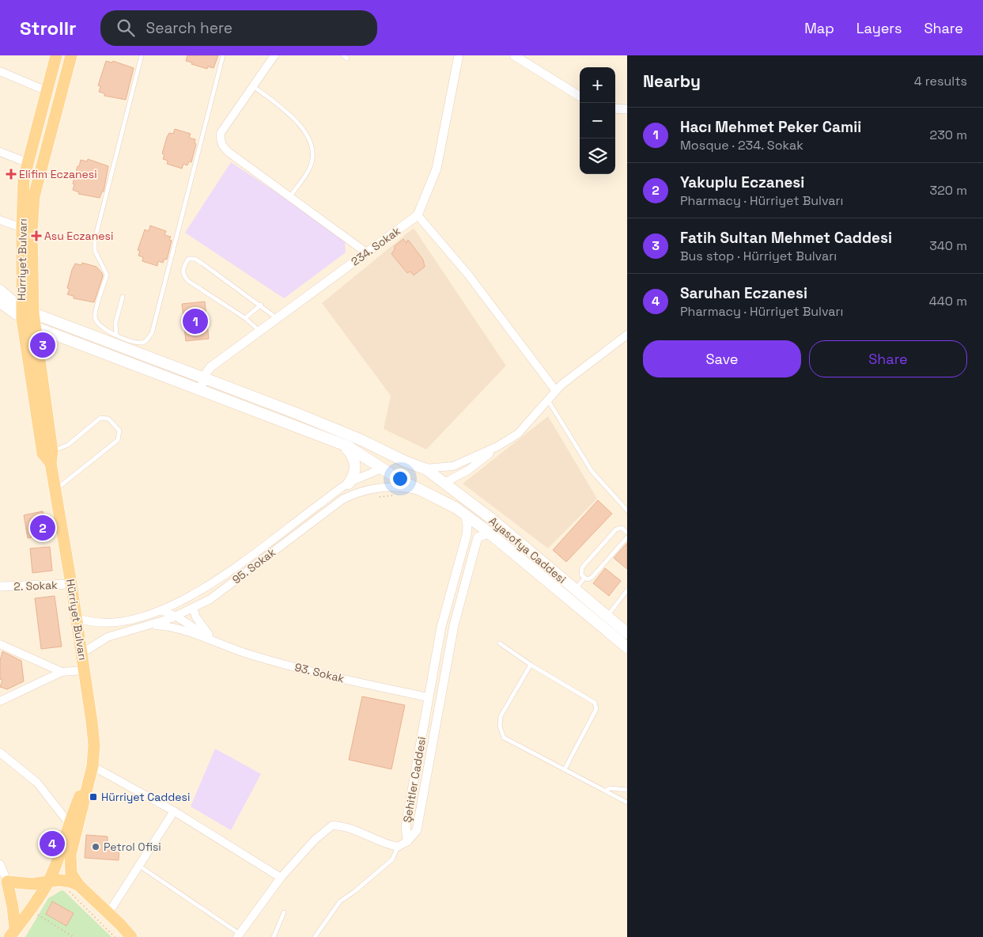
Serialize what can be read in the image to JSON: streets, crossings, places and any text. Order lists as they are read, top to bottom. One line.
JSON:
{"streets":{"main road":["Hürriyet Bulvarı","Ayasofya Caddesi"],"street":["234. Sokak","95. Sokak","2. Sokak","93. Sokak","Şehitler Caddesi"]},"crossings":[["234. Sokak","Ayasofya Caddesi"],["Hürriyet Bulvarı","Ayasofya Caddesi"],["Hürriyet Bulvarı","95. Sokak"],["Hürriyet Bulvarı","2. Sokak"],["93. Sokak","Şehitler Caddesi"]],"places":{"health":["Elifim Eczanesi","Asu Eczanesi"],"transit":["Hürriyet Caddesi"],"other":["Petrol Ofisi"]},"page":{"header":"Strollr","search":"Search here","nav":["Map","Layers","Share"],"heading":["Nearby","4 results"],"map_buttons":["+","−"],"list":[{"mark":"1","name":"Hacı Mehmet Peker Camii","note":"Mosque · 234. Sokak","value":"230 m"},{"mark":"2","name":"Yakuplu Eczanesi","note":"Pharmacy · Hürriyet Bulvarı","value":"320 m"},{"mark":"3","name":"Fatih Sultan Mehmet Caddesi","note":"Bus stop · Hürriyet Bulvarı","value":"340 m"},{"mark":"4","name":"Saruhan Eczanesi","note":"Pharmacy · Hürriyet Bulvarı","value":"440 m"}],"pins":["1","3","2","4"],"buttons":["Save","Share"]}}
